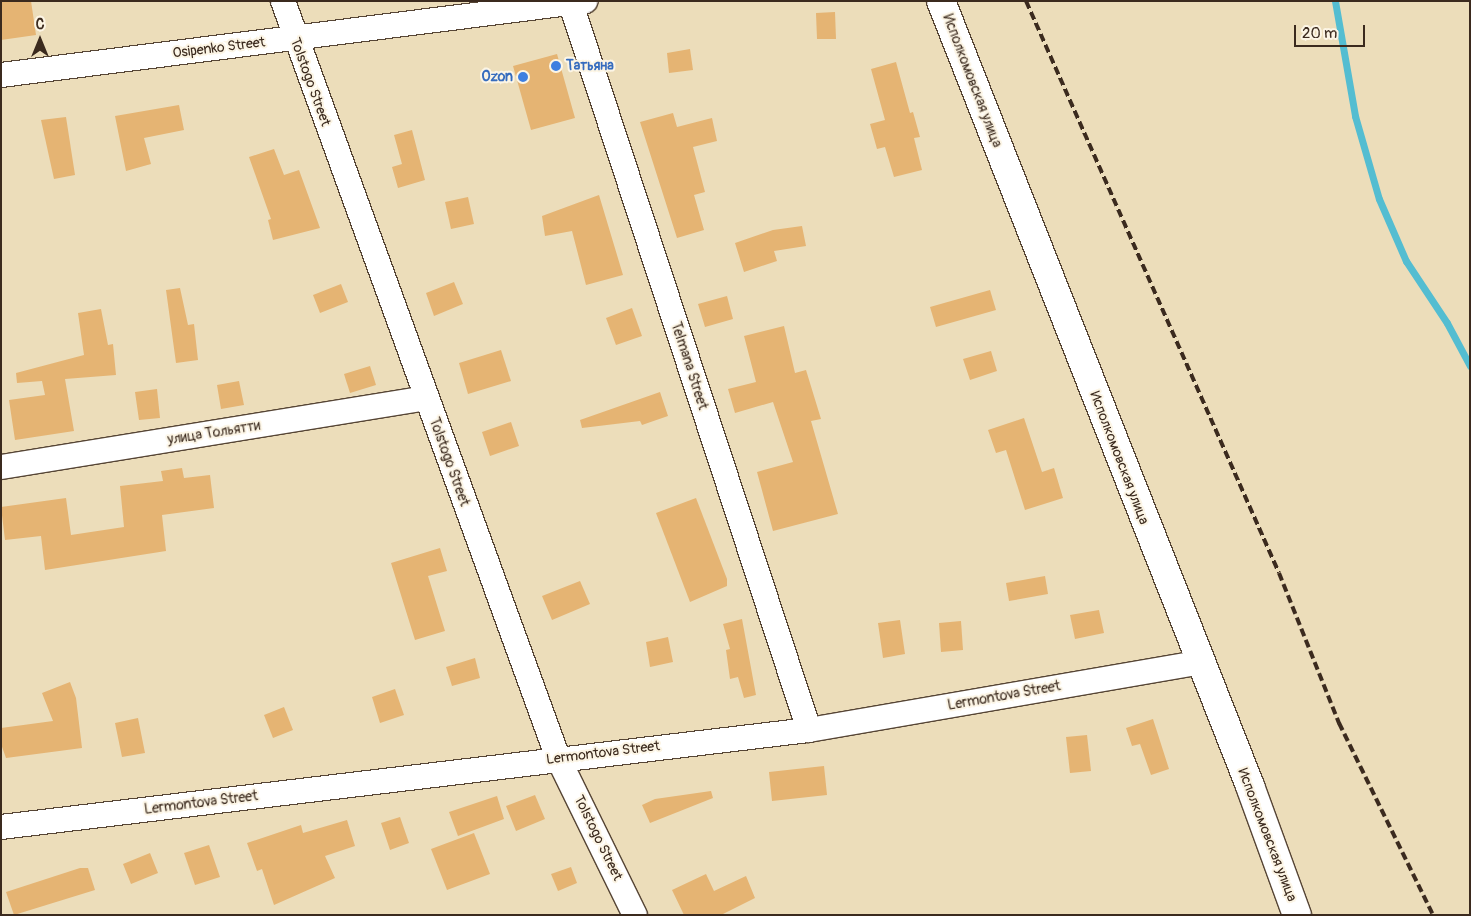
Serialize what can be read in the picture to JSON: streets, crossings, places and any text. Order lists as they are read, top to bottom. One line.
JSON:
{"streets":{"main road":["Исполкомовская улица"],"street":["Osipenko Street","Tolstogo Street","Telmana Street","улица Тольятти","Lermontova Street"]},"crossings":[["Osipenko Street","Tolstogo Street"],["Osipenko Street","Telmana Street"],["Исполкомовская улица","Lermontova Street"],["Tolstogo Street","улица Тольятти"],["Tolstogo Street","Lermontova Street"],["Telmana Street","Lermontova Street"]],"places":["Татьяна","Ozon"],"scale_bar":"20 m","north":"top"}
